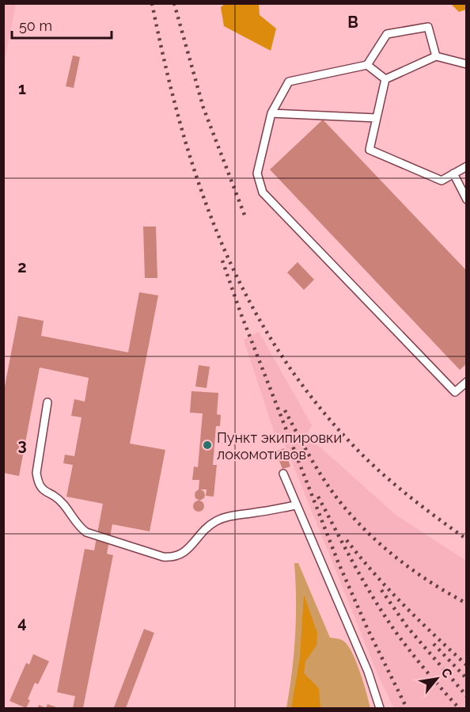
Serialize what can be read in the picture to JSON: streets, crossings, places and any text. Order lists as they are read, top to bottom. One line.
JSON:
{"places":["Пункт экипировки локомотивов"],"scale_bar":"50 m","north":"top right","grid":{"columns":["B"],"rows":["1","2","3","4"]}}
